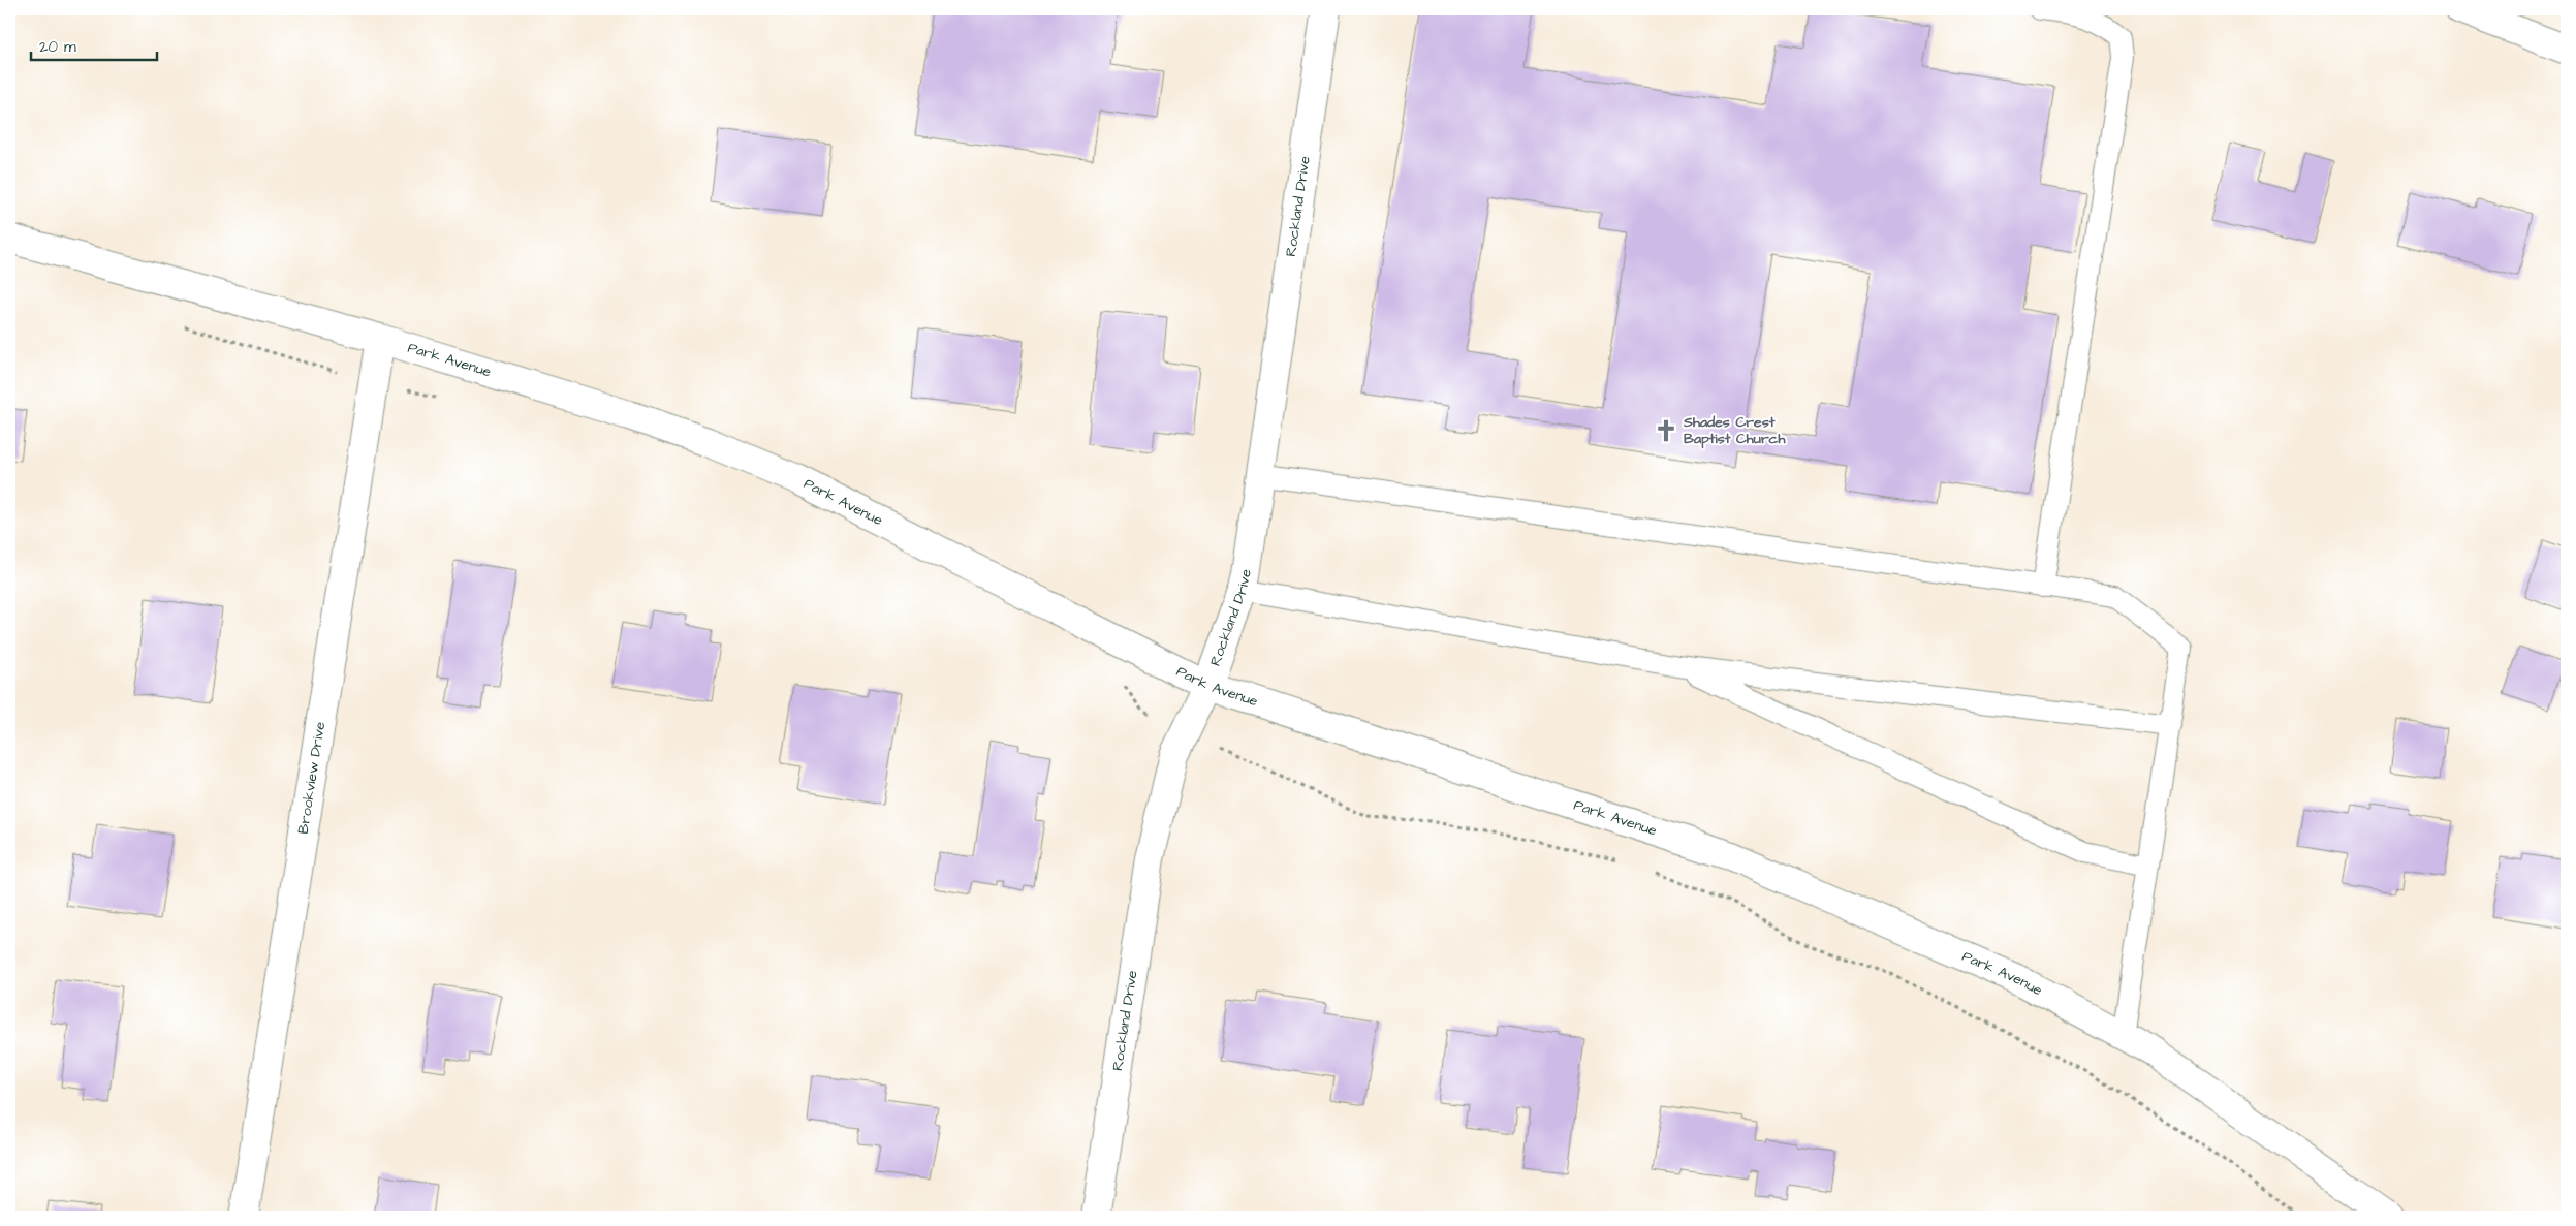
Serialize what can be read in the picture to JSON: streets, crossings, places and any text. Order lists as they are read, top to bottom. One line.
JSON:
{"streets":{"street":["Rockland Drive","Park Avenue","Brookview Drive"]},"crossings":[["Rockland Drive","Park Avenue"],["Park Avenue","Brookview Drive"]],"places":{"church":["Shades Crest Baptist Church"]},"scale_bar":"20 m"}
